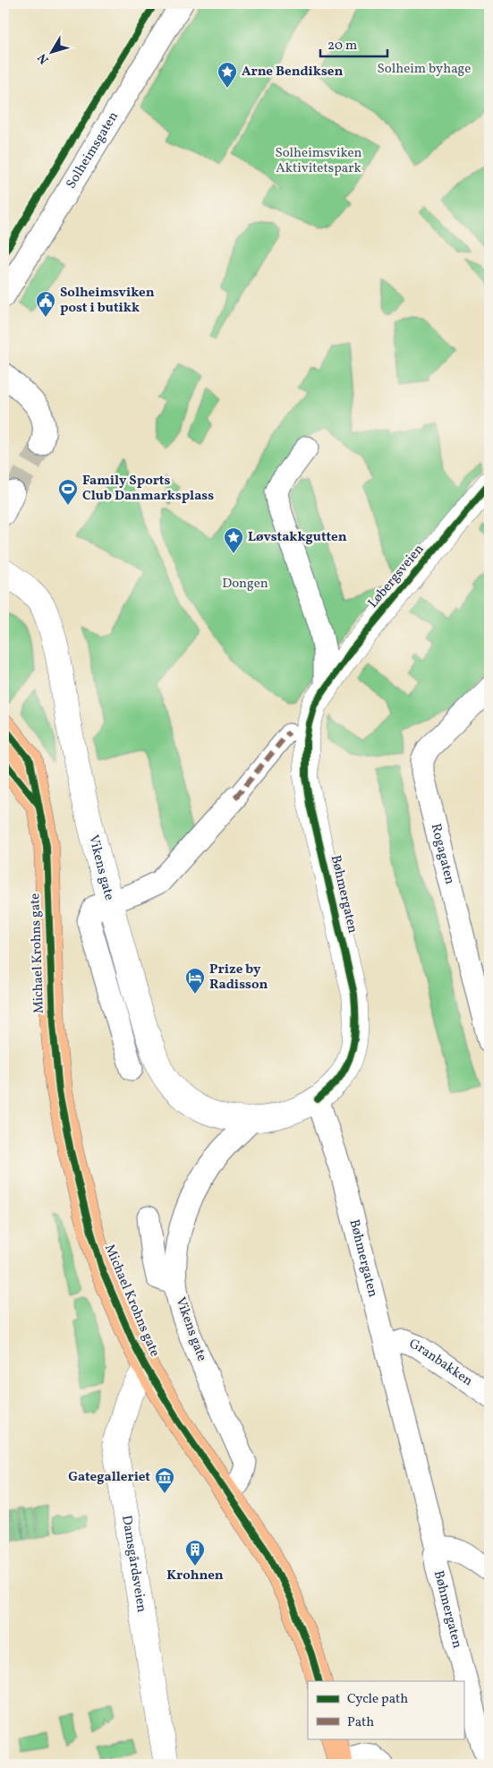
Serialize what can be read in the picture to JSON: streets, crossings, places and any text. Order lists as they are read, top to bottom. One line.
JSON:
{"streets":{"main road":["Michael Krohns gate"],"street":["Solheimsgaten","Løbergsveien","Rogagaten","Vikens gate","Bøhmergaten","Granbakken","Damsgårdsveien"]},"crossings":[["Løbergsveien","Bøhmergaten"],["Vikens gate","Bøhmergaten"],["Vikens gate","Michael Krohns gate"],["Bøhmergaten","Granbakken"],["Michael Krohns gate","Damsgårdsveien"]],"parks":["Solheim byhage","Solheimsviken Aktivitetspark","Dongen"],"places":{"place":["Arne Bendiksen","Løvstakkgutten"],"public building":["Solheimsviken post i butikk"],"sports":["Family Sports Club Danmarksplass"],"hotel":["Prize by Radisson"],"museum":["Gategalleriet"],"building":["Krohnen"]},"legend":["Cycle path","Path"],"scale_bar":"20 m","north":"bottom left"}
